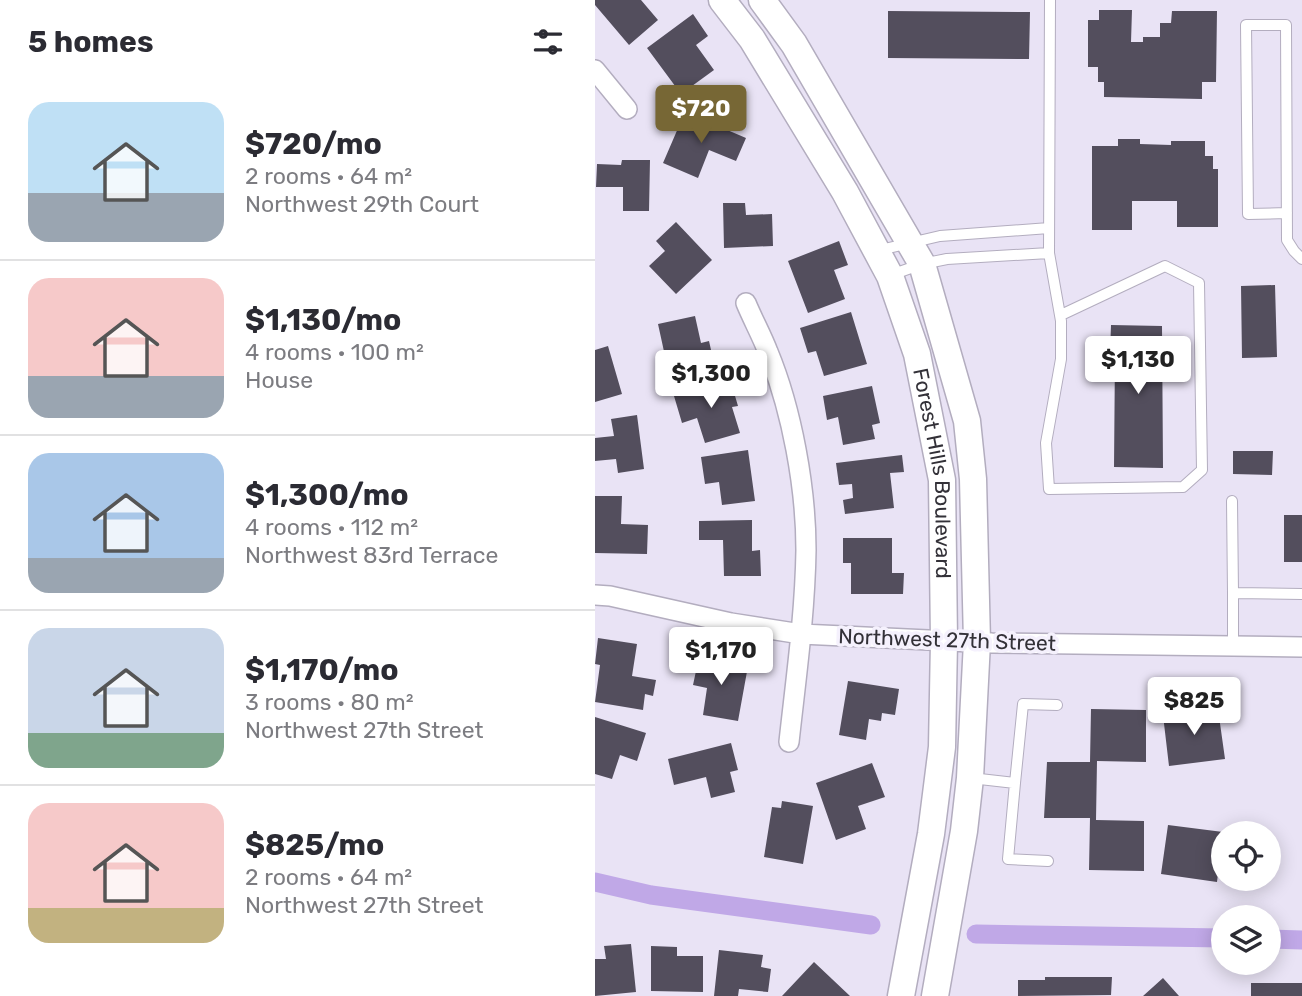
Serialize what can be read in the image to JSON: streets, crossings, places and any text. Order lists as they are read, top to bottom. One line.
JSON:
{"streets":{"street":["Forest Hills Boulevard","Northwest 27th Street"]},"crossings":[["Forest Hills Boulevard","Northwest 27th Street"]],"page":{"heading":"5 homes","list":[{"name":"$720/mo","note":"2 rooms · 64 m² · Northwest 29th Court"},{"name":"$1,130/mo","note":"4 rooms · 100 m² · House"},{"name":"$1,300/mo","note":"4 rooms · 112 m² · Northwest 83rd Terrace"},{"name":"$1,170/mo","note":"3 rooms · 80 m² · Northwest 27th Street"},{"name":"$825/mo","note":"2 rooms · 64 m² · Northwest 27th Street"}],"price":["$720","$1,130","$1,300","$1,170","$825"]}}
